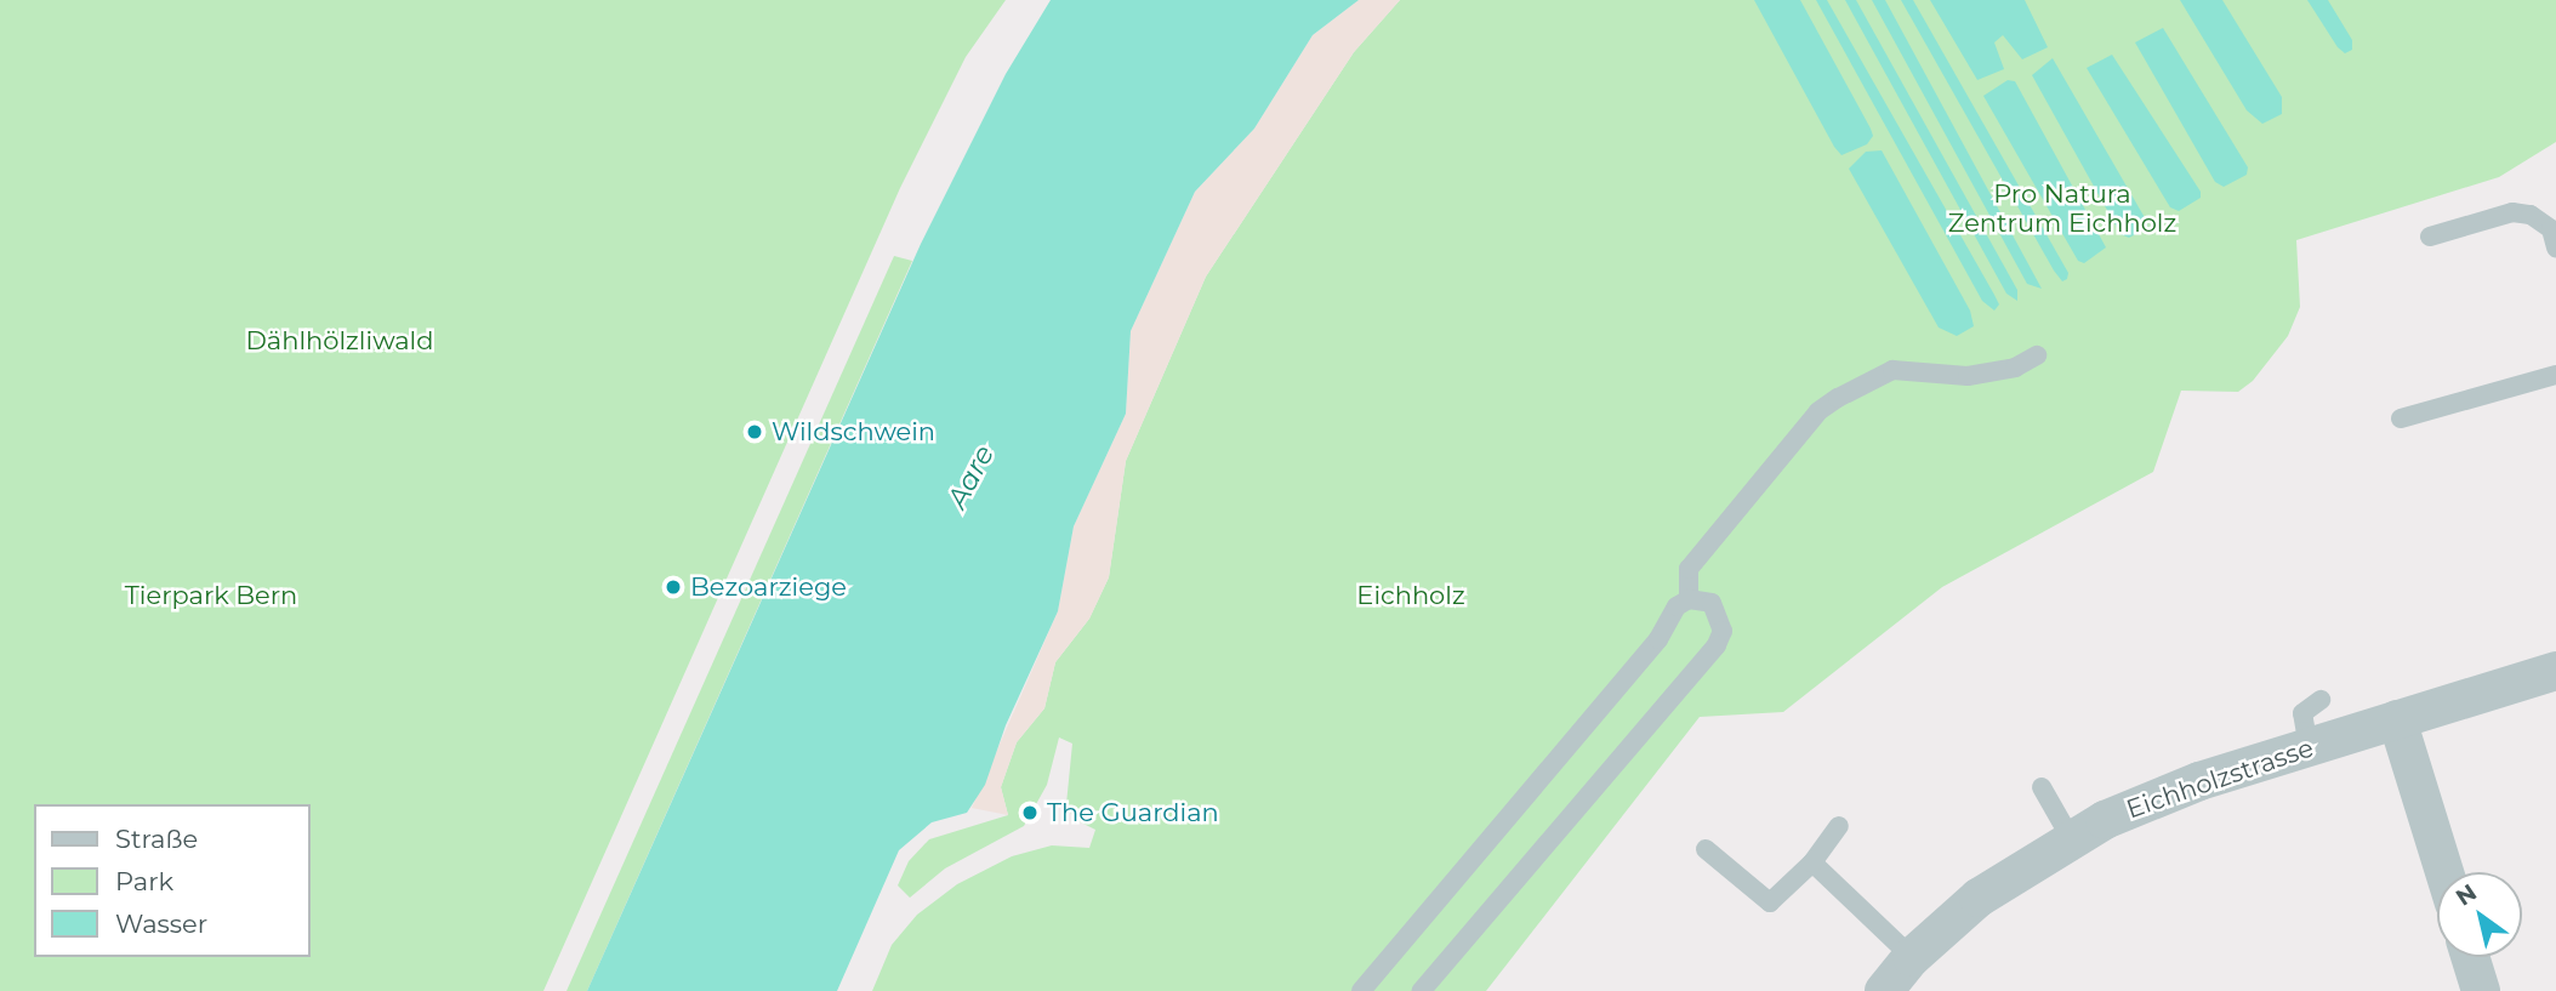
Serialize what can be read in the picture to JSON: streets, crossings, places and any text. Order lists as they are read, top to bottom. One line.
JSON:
{"streets":{"street":["Eichholzstrasse"]},"water":["Aare"],"parks":["Pro Natura Zentrum Eichholz","Dählhölzliwald","Tierpark Bern","Eichholz"],"places":["Wildschwein","Bezoarziege","The Guardian"],"legend":["Straße","Park","Wasser"],"north":"top left"}
